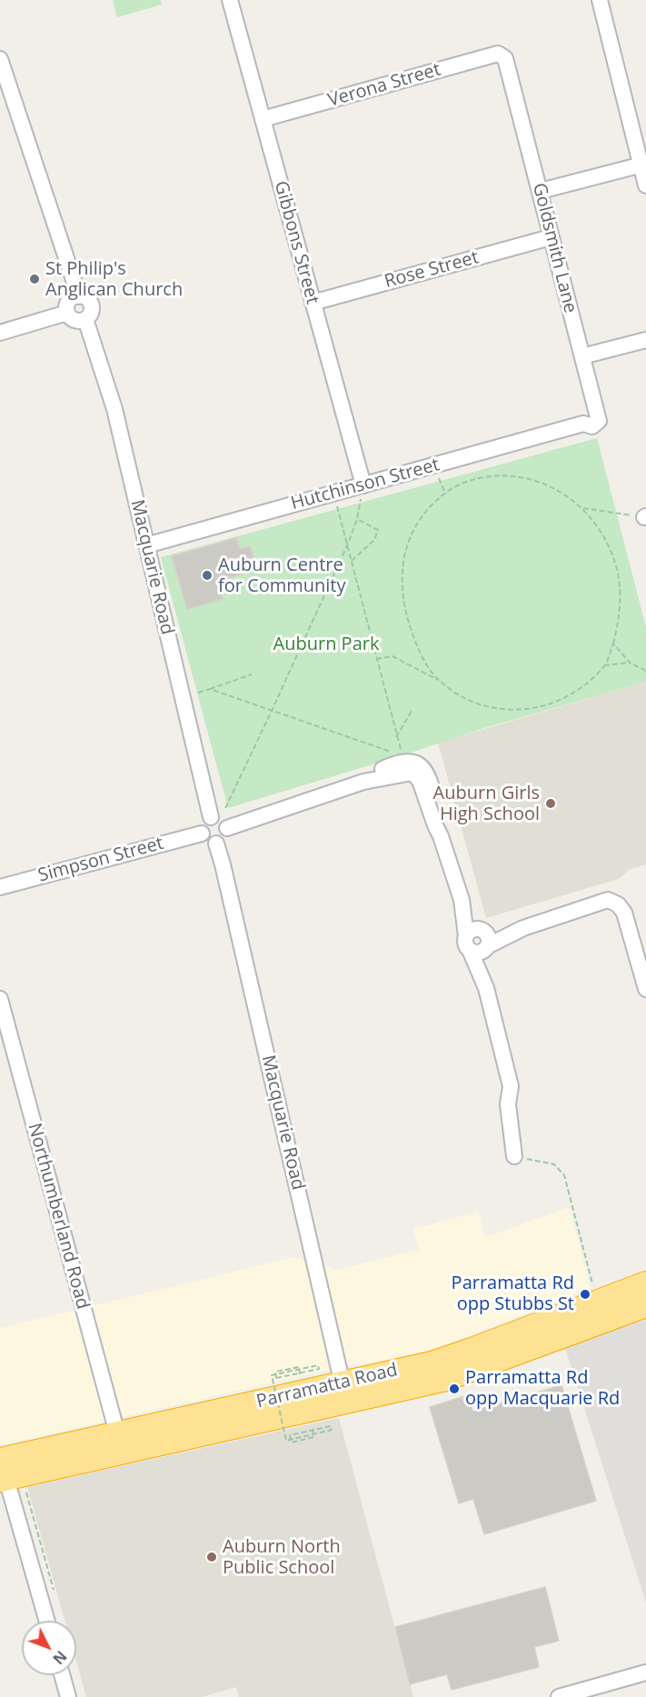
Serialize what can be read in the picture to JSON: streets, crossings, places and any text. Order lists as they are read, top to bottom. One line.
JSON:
{"streets":{"highway":["Parramatta Road"],"street":["Verona Street","Gibbons Street","Goldsmith Lane","Rose Street","Hutchinson Street","Macquarie Road","Simpson Street","Northumberland Road"]},"crossings":[["Verona Street","Gibbons Street"],["Verona Street","Goldsmith Lane"],["Gibbons Street","Rose Street"],["Gibbons Street","Hutchinson Street"],["Goldsmith Lane","Rose Street"],["Goldsmith Lane","Hutchinson Street"],["Hutchinson Street","Macquarie Road"],["Macquarie Road","Simpson Street"],["Macquarie Road","Parramatta Road"],["Northumberland Road","Parramatta Road"]],"parks":["Auburn Park"],"places":["St Philip's Anglican Church","Auburn Centre for Community","Auburn Girls High School","Parramatta Rd opp Stubbs St","Parramatta Rd opp Macquarie Rd","Auburn North Public School"],"north":"bottom right"}
